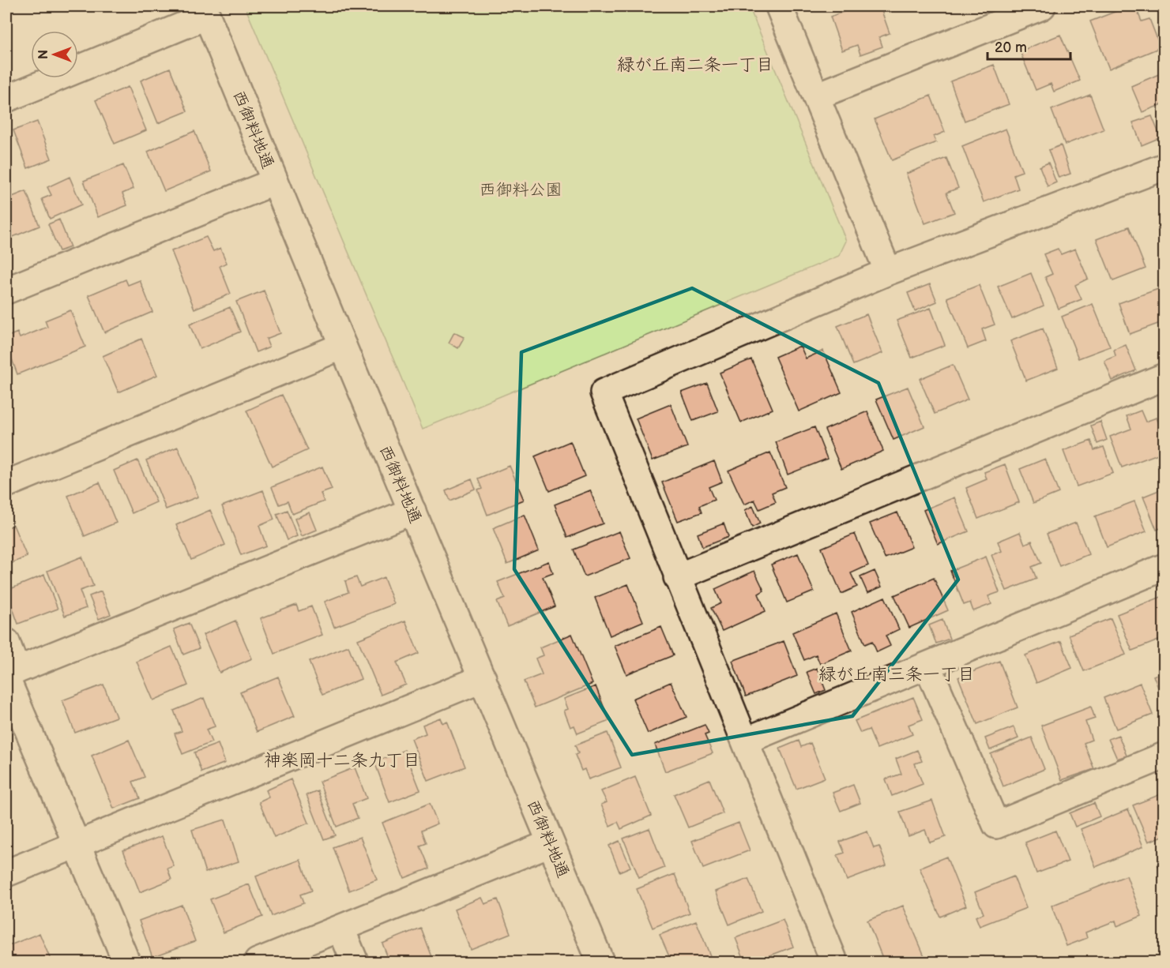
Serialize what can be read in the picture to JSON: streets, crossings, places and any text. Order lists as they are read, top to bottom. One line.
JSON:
{"streets":{"street":["西御料地通"]},"districts":["緑が丘南二条一丁目","緑が丘南三条一丁目","神楽岡十二条九丁目"],"parks":["西御料公園"],"scale_bar":"20 m","north":"left"}
